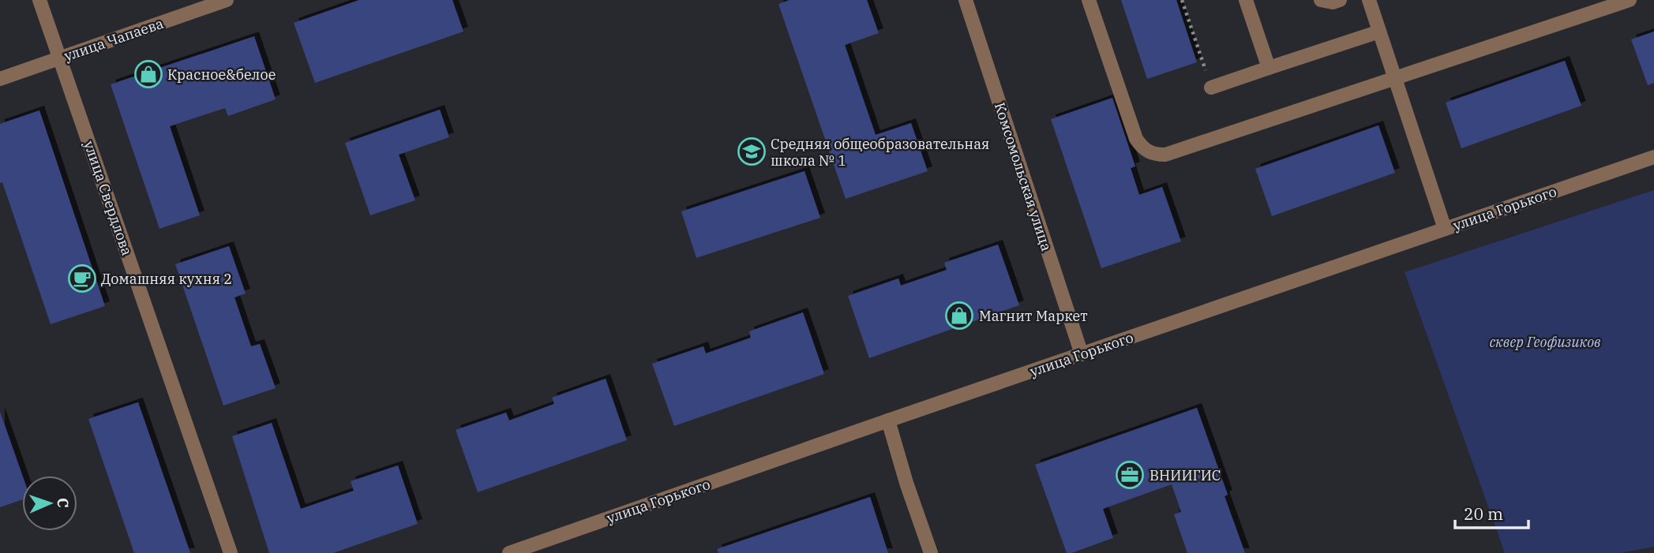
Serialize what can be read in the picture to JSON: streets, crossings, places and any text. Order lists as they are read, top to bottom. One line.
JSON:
{"streets":{"street":["улица Чапаева","Комсомольская улица","улица Свердлова","улица Горького"]},"crossings":[["улица Чапаева","улица Свердлова"],["Комсомольская улица","улица Горького"]],"parks":["cквер Геофизиков"],"places":{"shop":["Красное&белое","Магнит Маркет"],"school or university":["Средняя общеобразовательная школа № 1"],"cafe":["Домашняя кухня 2"],"office":["ВНИИГИС"]},"scale_bar":"20 m","north":"right"}
